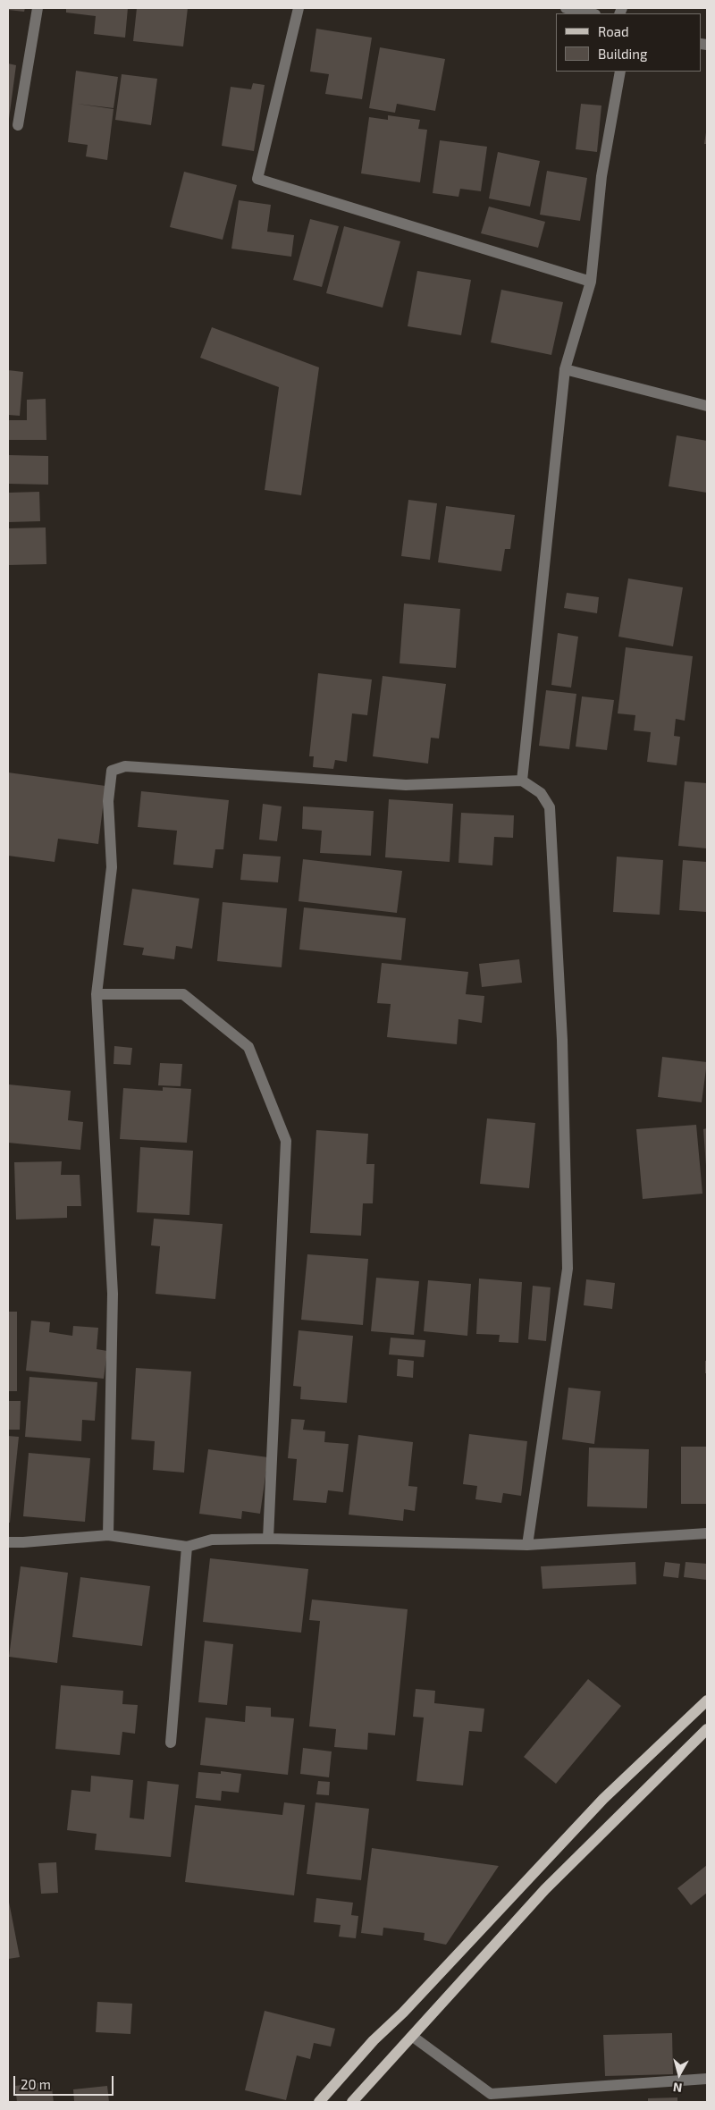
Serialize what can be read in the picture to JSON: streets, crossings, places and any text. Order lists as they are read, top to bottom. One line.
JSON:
{"legend":["Road","Building"],"scale_bar":"20 m","north":"bottom"}
